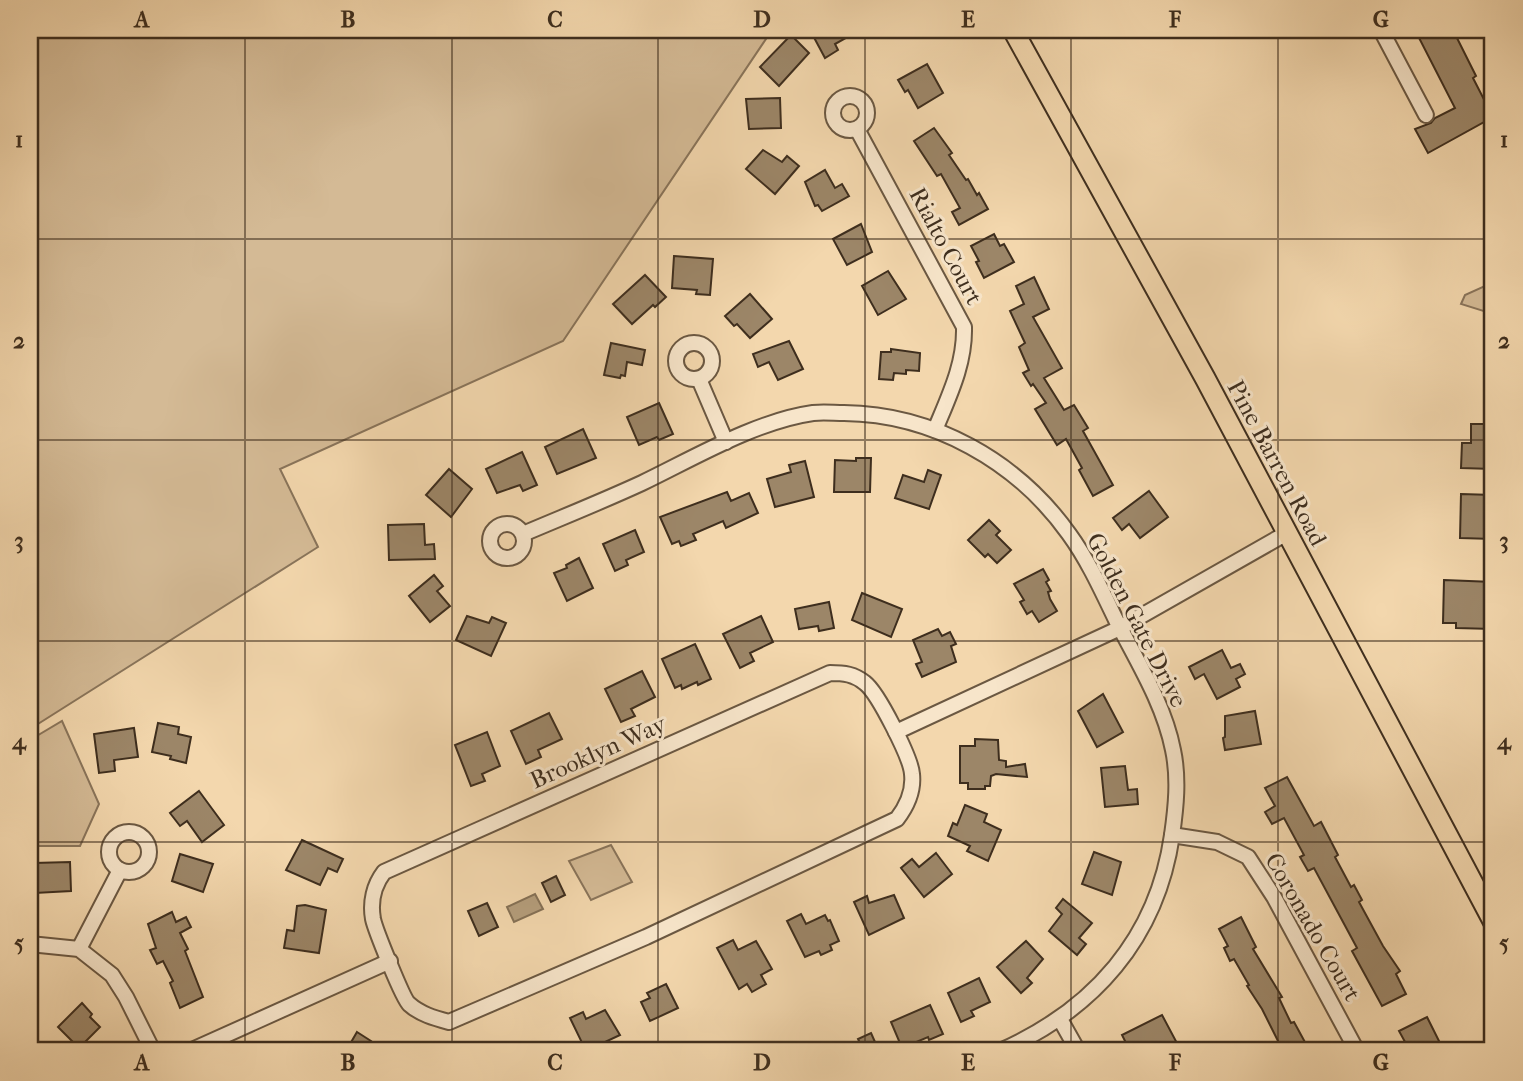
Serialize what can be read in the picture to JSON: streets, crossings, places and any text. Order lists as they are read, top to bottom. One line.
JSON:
{"streets":{"main road":["Pine Barren Road"],"street":["Rialto Court","Golden Gate Drive","Brooklyn Way","Coronado Court"]},"crossings":[["Rialto Court","Golden Gate Drive"],["Golden Gate Drive","Coronado Court"]],"grid":{"columns":["A","B","C","D","E","F","G"],"rows":["1","2","3","4","5"]}}
